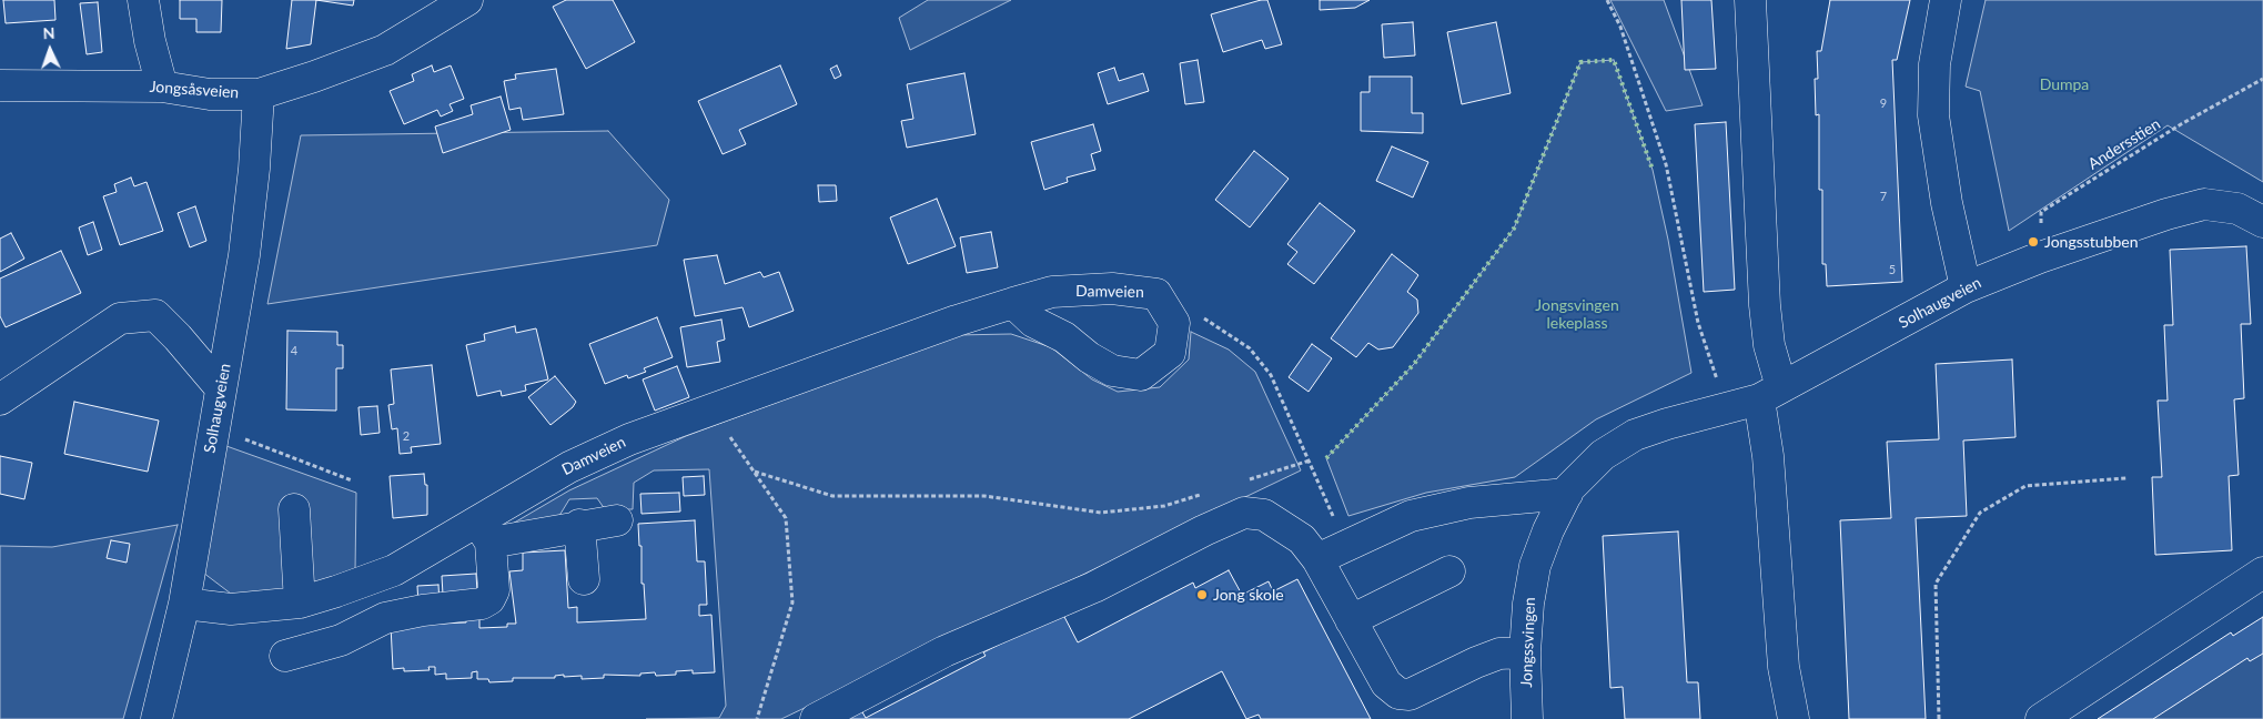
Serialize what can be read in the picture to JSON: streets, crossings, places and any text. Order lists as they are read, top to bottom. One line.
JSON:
{"streets":{"street":["Jongsåsveien","Damveien","Solhaugveien","Jongssvingen"],"path":["Andersstien"]},"crossings":[["Jongsåsveien","Solhaugveien"],["Andersstien","Solhaugveien"],["Damveien","Solhaugveien"],["Solhaugveien","Jongssvingen"]],"parks":["Dumpa","Jongsvingen lekeplass"],"places":["Jongsstubben","Jong skole"],"house_numbers":["9","7","5","4","2"],"north":"top"}
